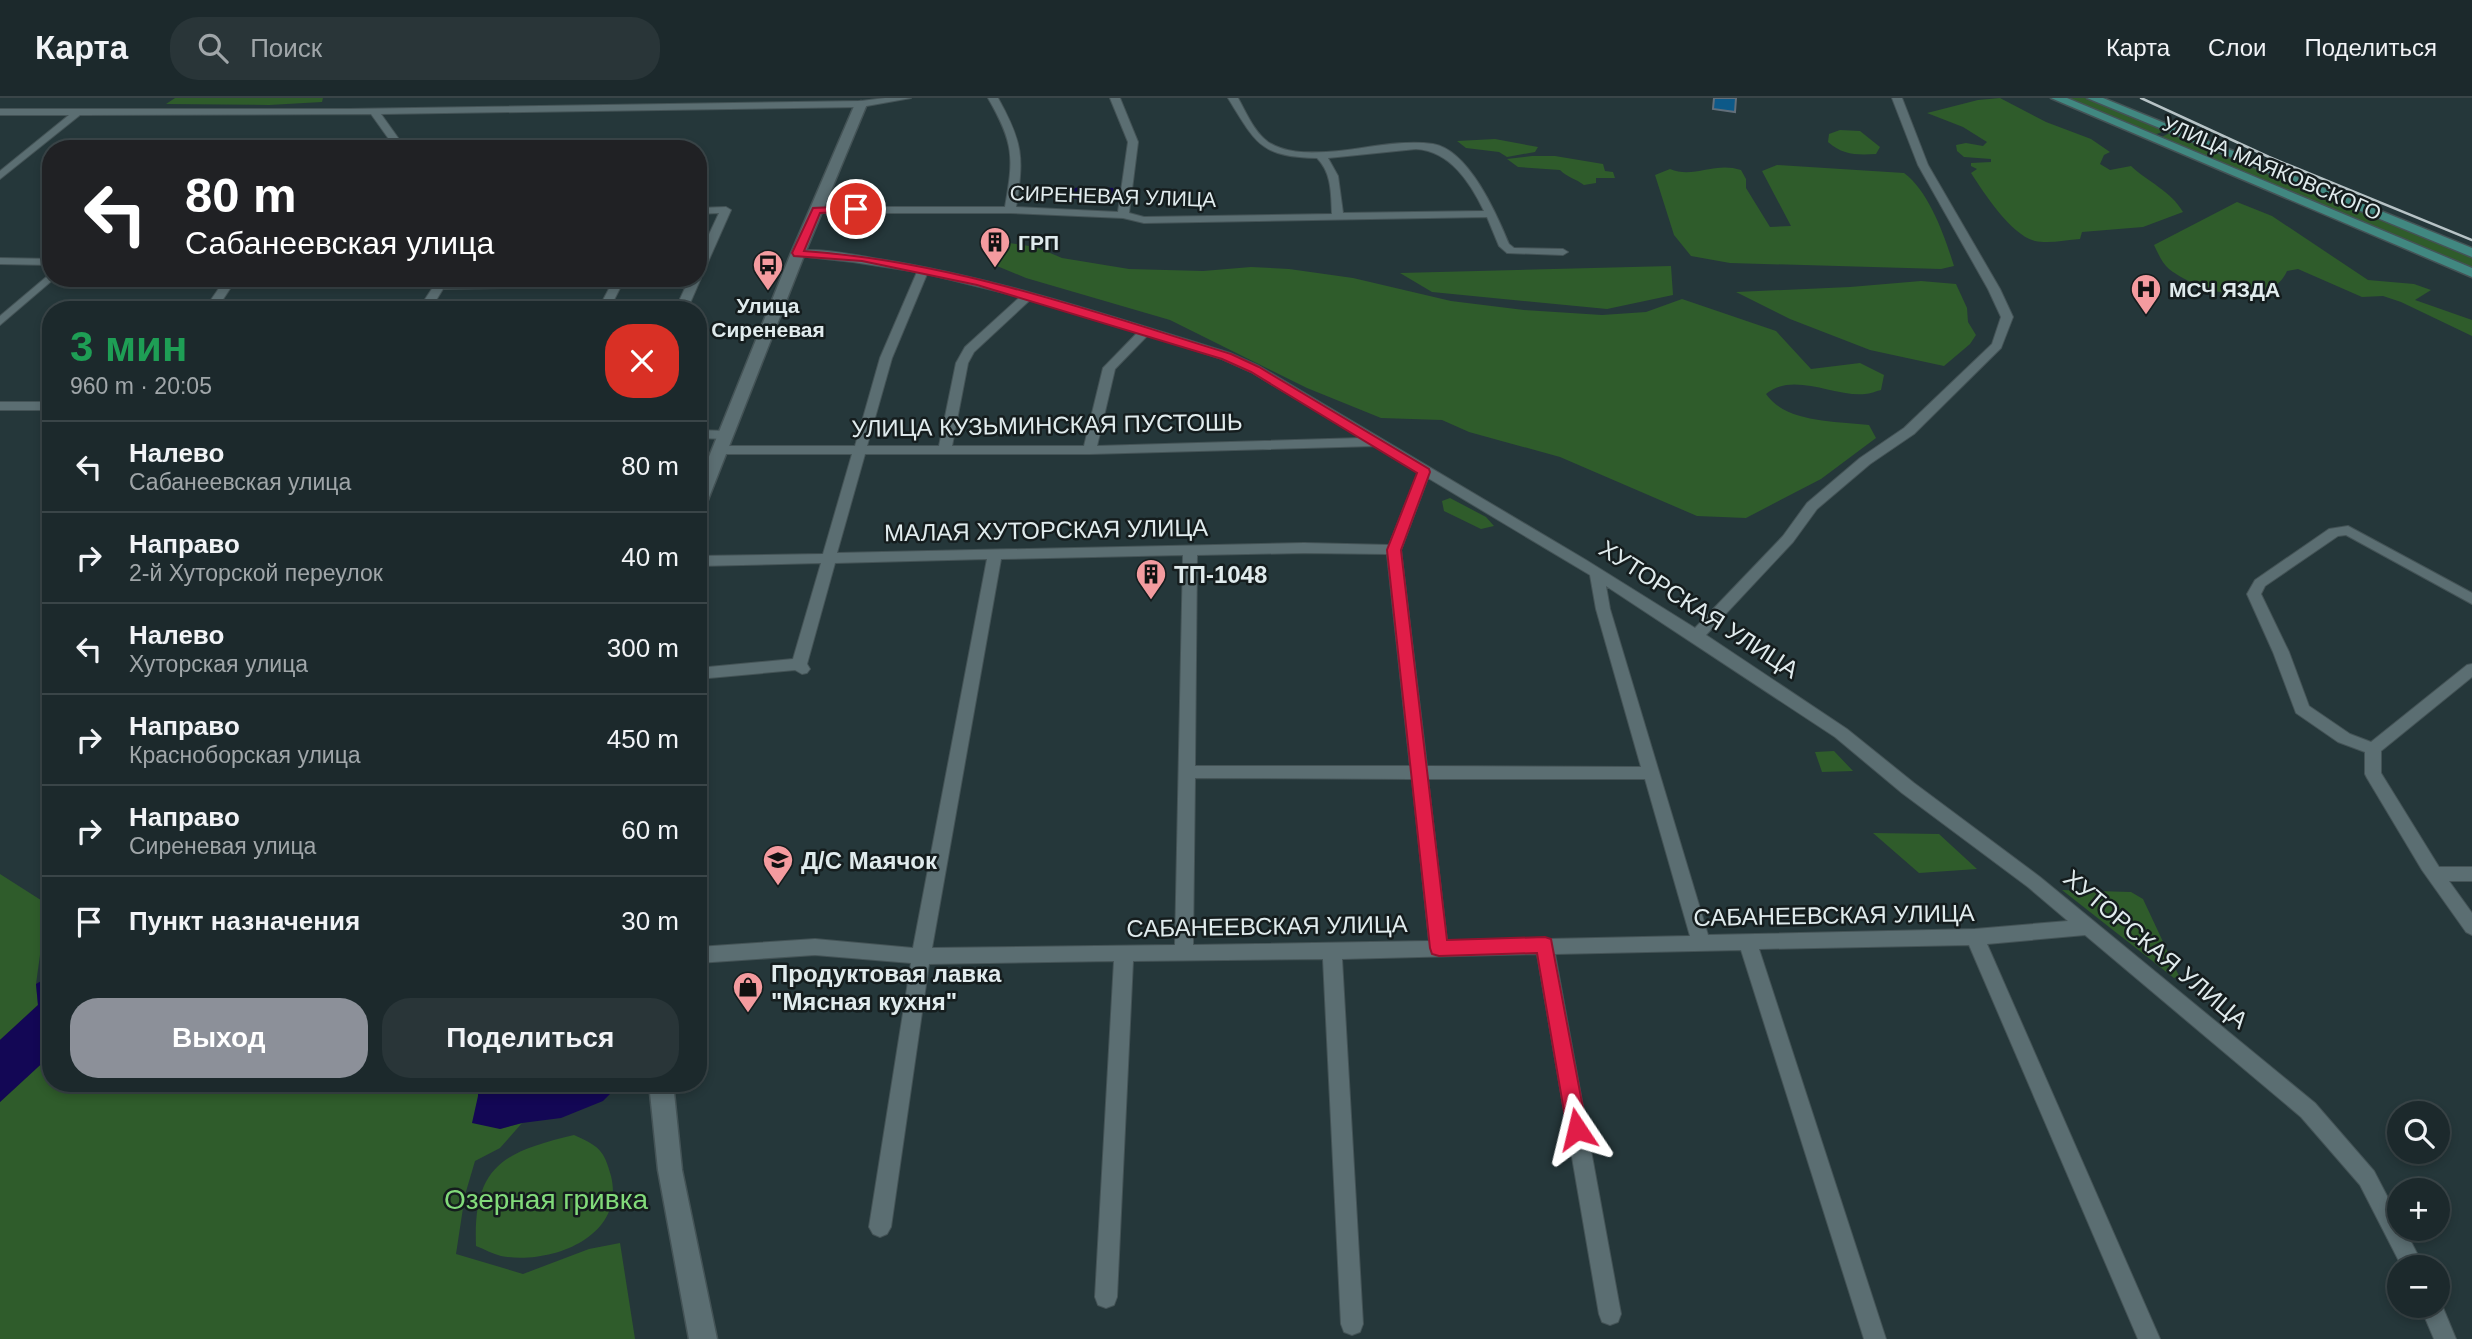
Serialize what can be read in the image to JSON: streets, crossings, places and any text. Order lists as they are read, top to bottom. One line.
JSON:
{"streets":{"main road":["УЛИЦА МАЯКОВСКОГО"],"street":["СИРЕНЕВАЯ УЛИЦА","УЛИЦА КУЗЬМИНСКАЯ ПУСТОШЬ","МАЛАЯ ХУТОРСКАЯ УЛИЦА","ХУТОРСКАЯ УЛИЦА","САБАНЕЕВСКАЯ УЛИЦА"]},"crossings":[["УЛИЦА КУЗЬМИНСКАЯ ПУСТОШЬ","ХУТОРСКАЯ УЛИЦА"],["ХУТОРСКАЯ УЛИЦА","САБАНЕЕВСКАЯ УЛИЦА"]],"parks":["Озерная гривка"],"places":{"building":["ГРП","ТП-1048"],"bus stop":["Улица Сиреневая"],"hospital":["МСЧ ЯЗДА"],"school or university":["Д/С Маячок"],"shop":["Продуктовая лавка \"Мясная кухня\""]},"page":{"header":"Карта","search":"Поиск","nav":["Карта","Слои","Поделиться"],"turn":["80 m","Сабанеевская улица"],"heading":["3 мин","960 m · 20:05"],"list":[{"name":"Налево","note":"Сабанеевская улица","value":"80 m"},{"name":"Направо","note":"2-й Хуторской переулок","value":"40 m"},{"name":"Налево","note":"Хуторская улица","value":"300 m"},{"name":"Направо","note":"Красноборская улица","value":"450 m"},{"name":"Направо","note":"Сиреневая улица","value":"60 m"},{"name":"Пункт назначения","value":"30 m"}],"buttons":["Выход","Поделиться"],"map_buttons":["+","−"]}}
